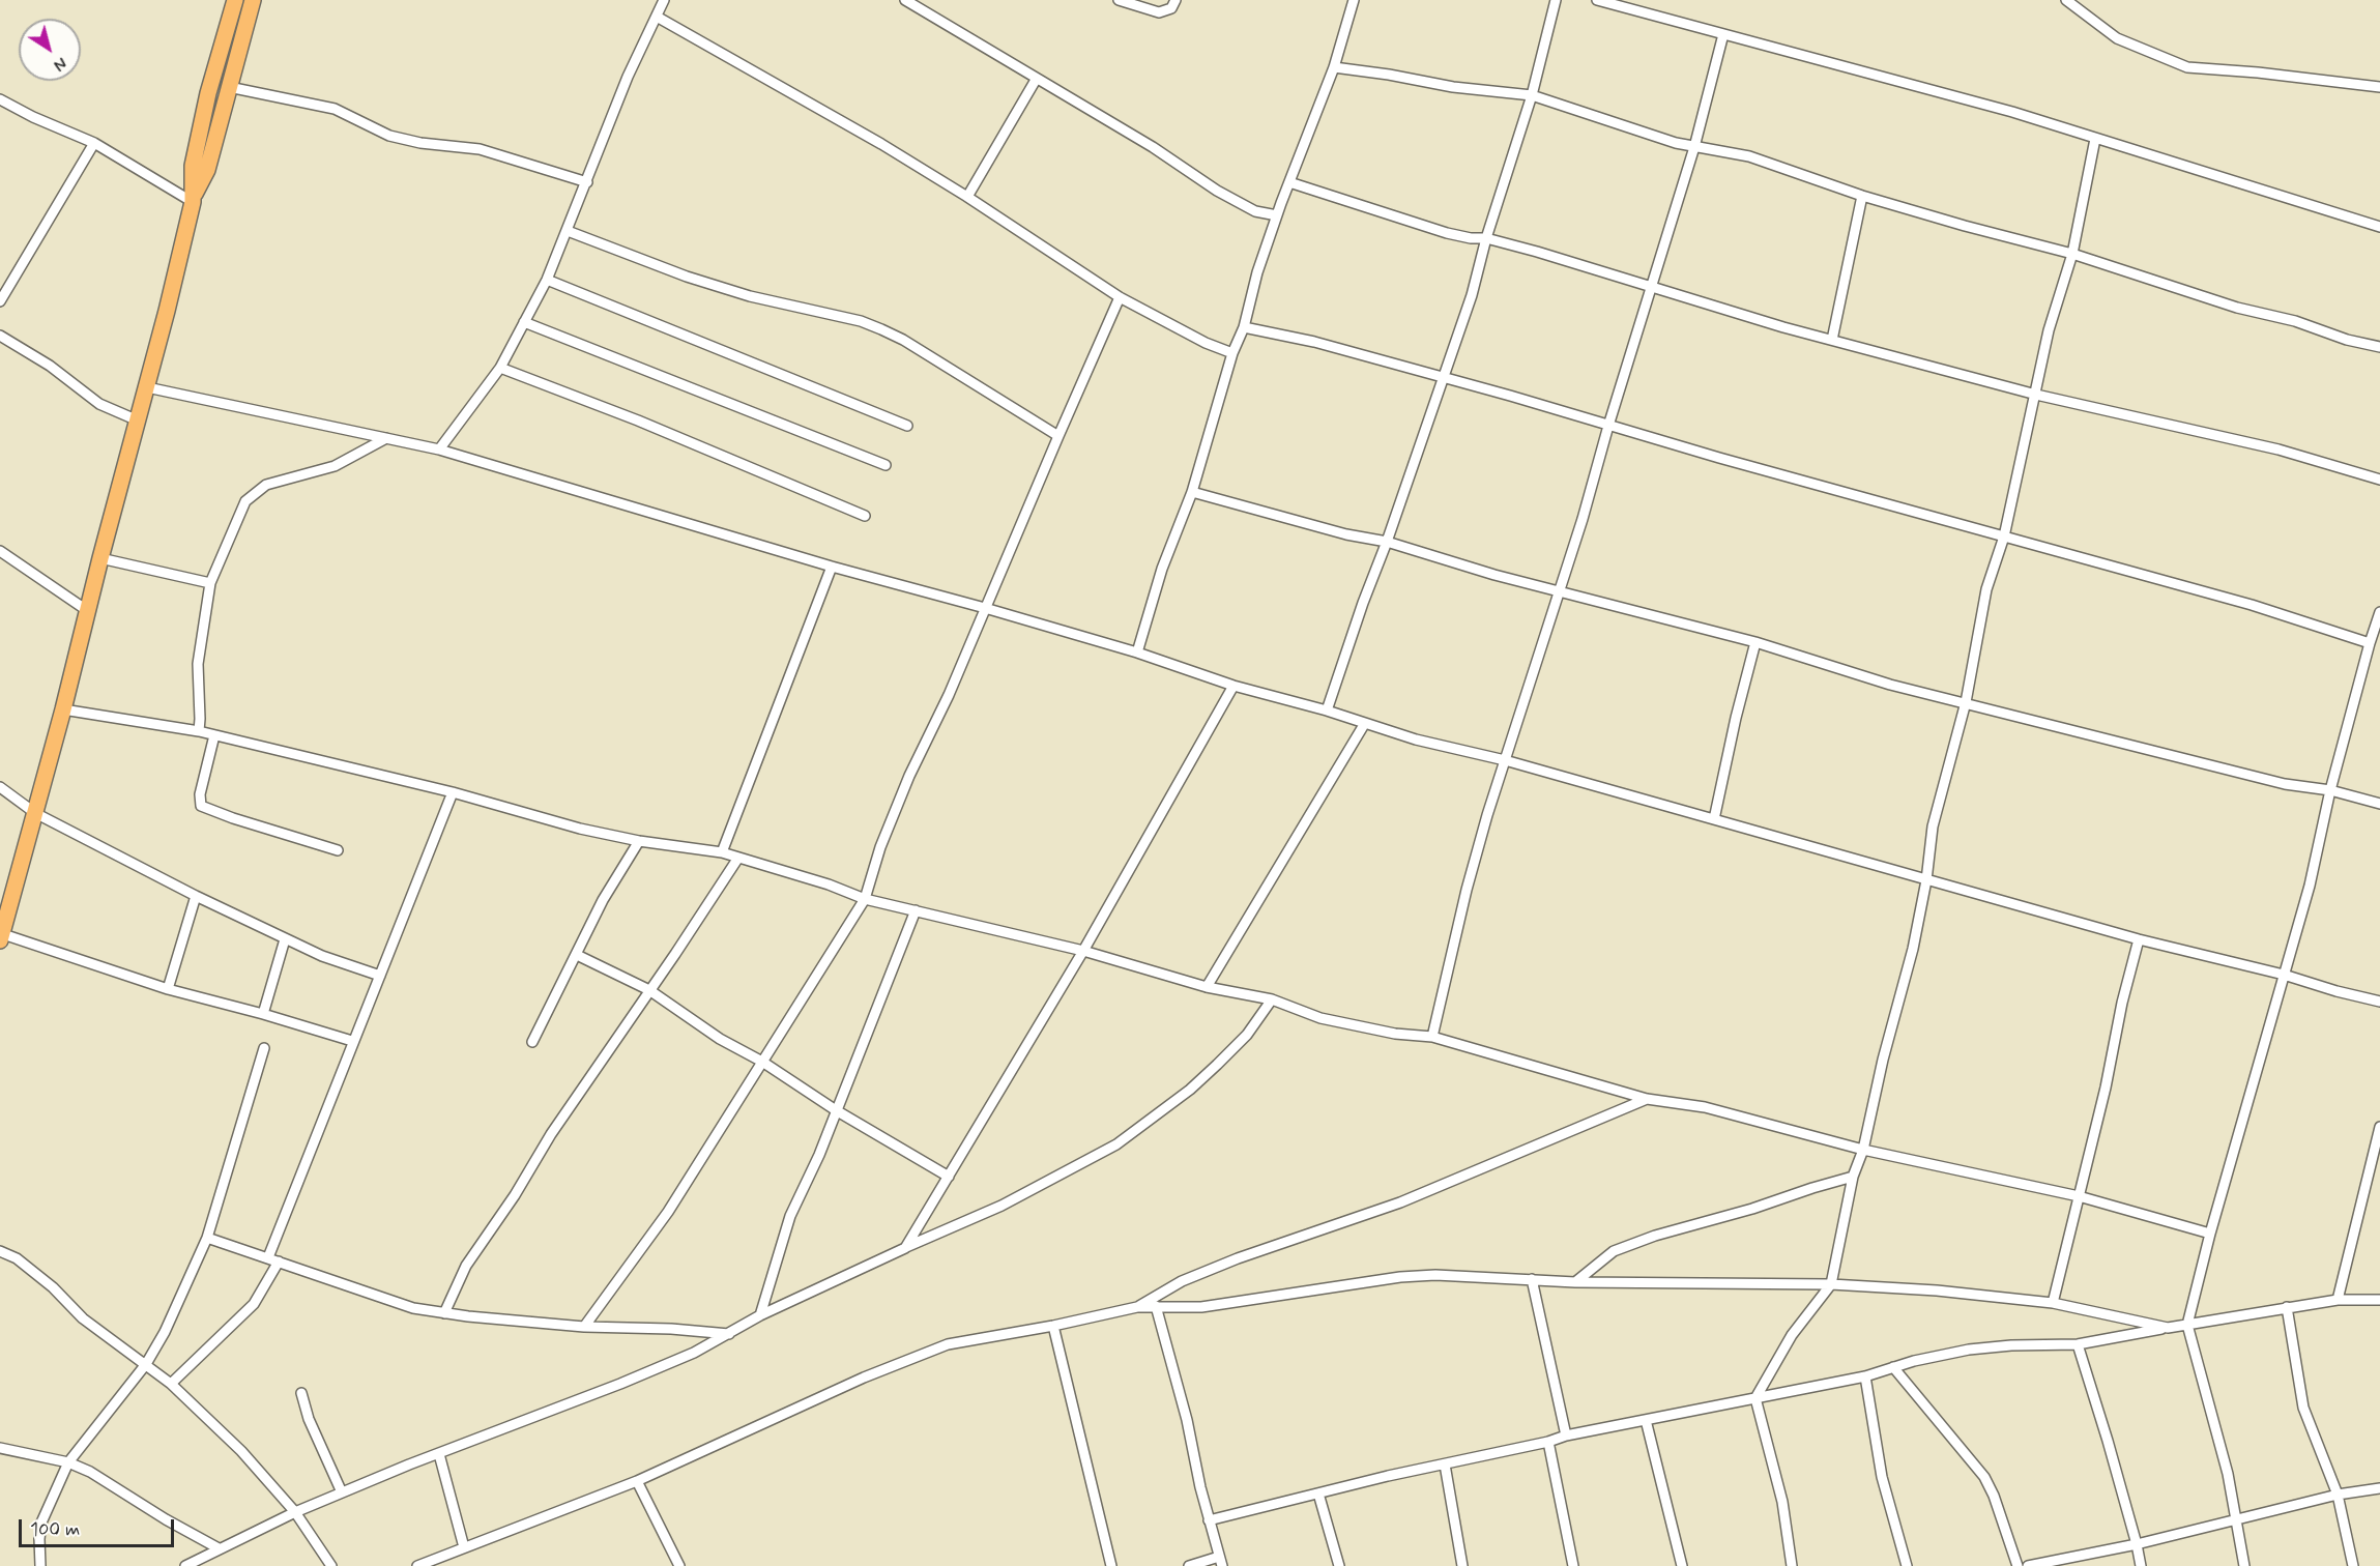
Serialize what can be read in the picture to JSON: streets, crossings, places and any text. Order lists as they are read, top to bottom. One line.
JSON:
{"scale_bar":"100 m","north":"bottom right"}
